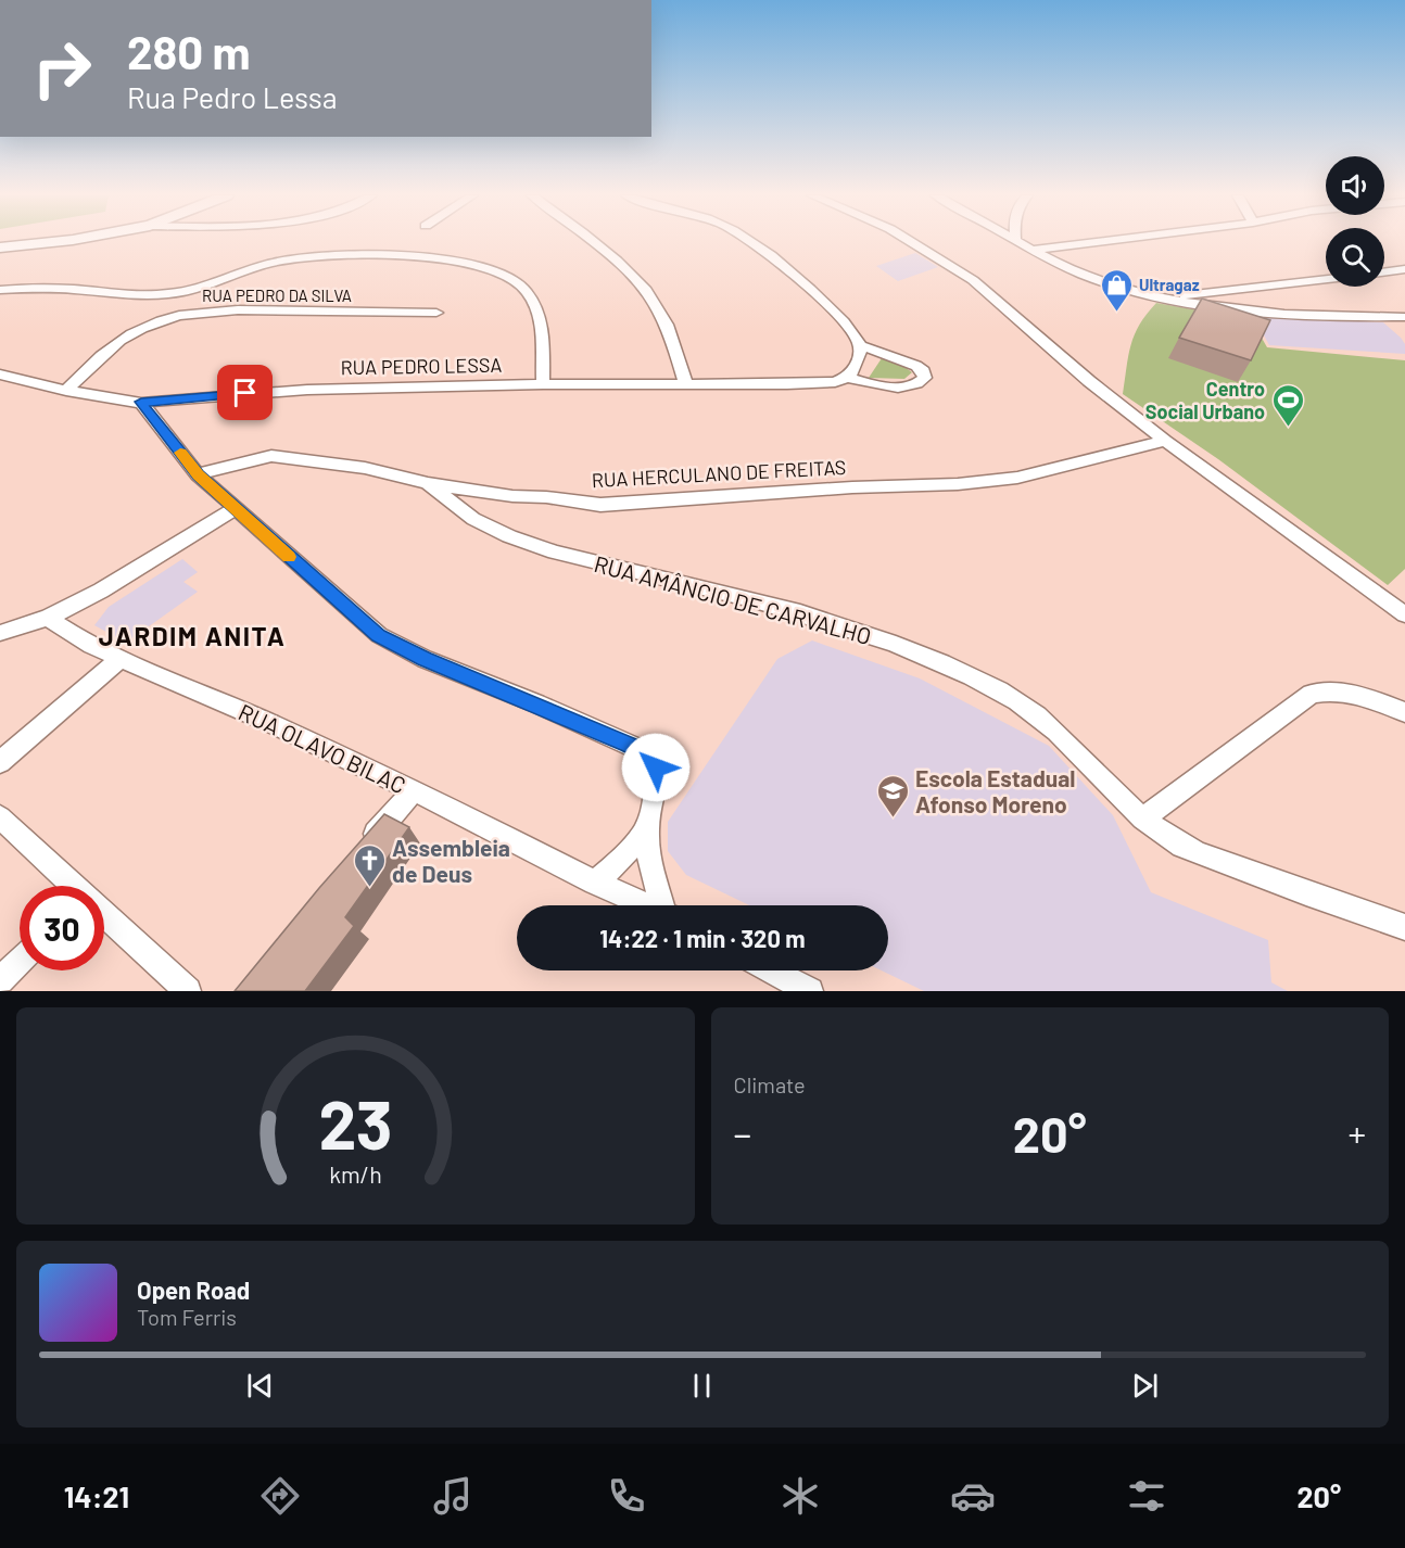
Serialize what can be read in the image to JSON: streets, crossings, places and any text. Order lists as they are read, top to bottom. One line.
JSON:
{"streets":{"street":["RUA PEDRO DA SILVA","RUA PEDRO LESSA","RUA HERCULANO DE FREITAS","RUA AMÂNCIO DE CARVALHO","RUA OLAVO BILAC"]},"crossings":[["RUA PEDRO DA SILVA","RUA PEDRO LESSA"],["RUA HERCULANO DE FREITAS","RUA AMÂNCIO DE CARVALHO"]],"districts":["JARDIM ANITA"],"places":{"shop":["Ultragaz"],"sports":["Centro Social Urbano"],"school or university":["Escola Estadual Afonso Moreno"],"church":["Assembleia de Deus"]},"page":{"turn":["280 m","Rua Pedro Lessa"],"limit":"30","trip":"14:22 · 1 min · 320 m","tile":"Climate","heat":["−","20°","+"],"song":["Open Road","Tom Ferris"],"tabs":["14:21","20°"],"gauge":["23","km/h"]}}
